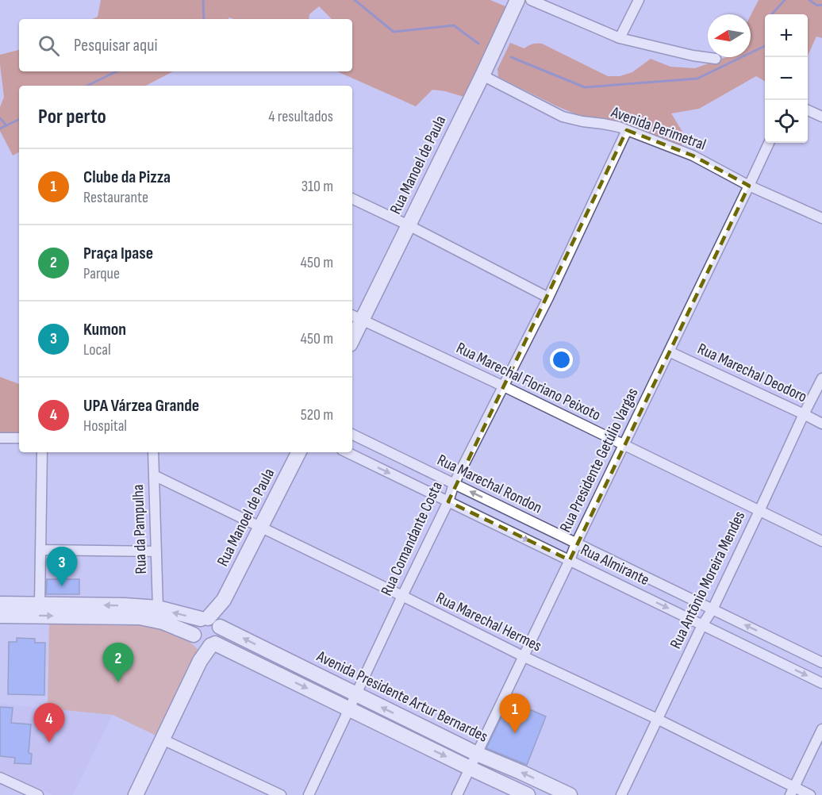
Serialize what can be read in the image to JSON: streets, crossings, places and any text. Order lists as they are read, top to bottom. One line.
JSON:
{"streets":{"main road":["Rua Manoel de Paula","Avenida Presidente Artur Bernardes"],"street":["Avenida Perimetral","Rua Marechal Deodoro","Rua Marechal Floriano Peixoto","Rua Presidente Getúlio Vargas","Rua Marechal Rondon","Rua da Pampulha","Rua Comandante Costa","Rua Almirante","Rua Antônio Moreira Mendes","Rua Marechal Hermes"]},"crossings":[["Avenida Perimetral","Rua Manoel de Paula"],["Avenida Perimetral","Rua Presidente Getúlio Vargas"],["Avenida Perimetral","Rua Comandante Costa"],["Rua Manoel de Paula","Rua Marechal Floriano Peixoto"],["Rua Manoel de Paula","Rua Marechal Hermes"],["Rua Manoel de Paula","Avenida Presidente Artur Bernardes"],["Rua Marechal Deodoro","Rua Presidente Getúlio Vargas"],["Rua Marechal Deodoro","Rua Antônio Moreira Mendes"],["Rua Marechal Floriano Peixoto","Rua Presidente Getúlio Vargas"],["Rua Marechal Floriano Peixoto","Rua Comandante Costa"],["Rua Marechal Floriano Peixoto","Rua Antônio Moreira Mendes"],["Rua Presidente Getúlio Vargas","Rua Marechal Rondon"],["Rua Presidente Getúlio Vargas","Rua Almirante"],["Rua Presidente Getúlio Vargas","Rua Marechal Hermes"],["Rua Presidente Getúlio Vargas","Avenida Presidente Artur Bernardes"],["Rua Marechal Rondon","Rua Comandante Costa"],["Rua Marechal Rondon","Rua Antônio Moreira Mendes"],["Rua da Pampulha","Rua Marechal Hermes"],["Rua da Pampulha","Avenida Presidente Artur Bernardes"],["Rua Comandante Costa","Rua Almirante"],["Rua Comandante Costa","Rua Marechal Hermes"],["Rua Comandante Costa","Avenida Presidente Artur Bernardes"],["Rua Almirante","Rua Antônio Moreira Mendes"],["Rua Antônio Moreira Mendes","Rua Marechal Hermes"]],"one_way":["Rua Marechal Rondon","Rua Almirante"],"north":"left","page":{"map_buttons":["+","−"],"search":"Pesquisar aqui","heading":["Por perto","4 resultados"],"list":[{"mark":"1","name":"Clube da Pizza","note":"Restaurante","value":"310 m"},{"mark":"2","name":"Praça Ipase","note":"Parque","value":"450 m"},{"mark":"3","name":"Kumon","note":"Local","value":"450 m"},{"mark":"4","name":"UPA Várzea Grande","note":"Hospital","value":"520 m"}],"pins":["3","2","1","4"]}}
